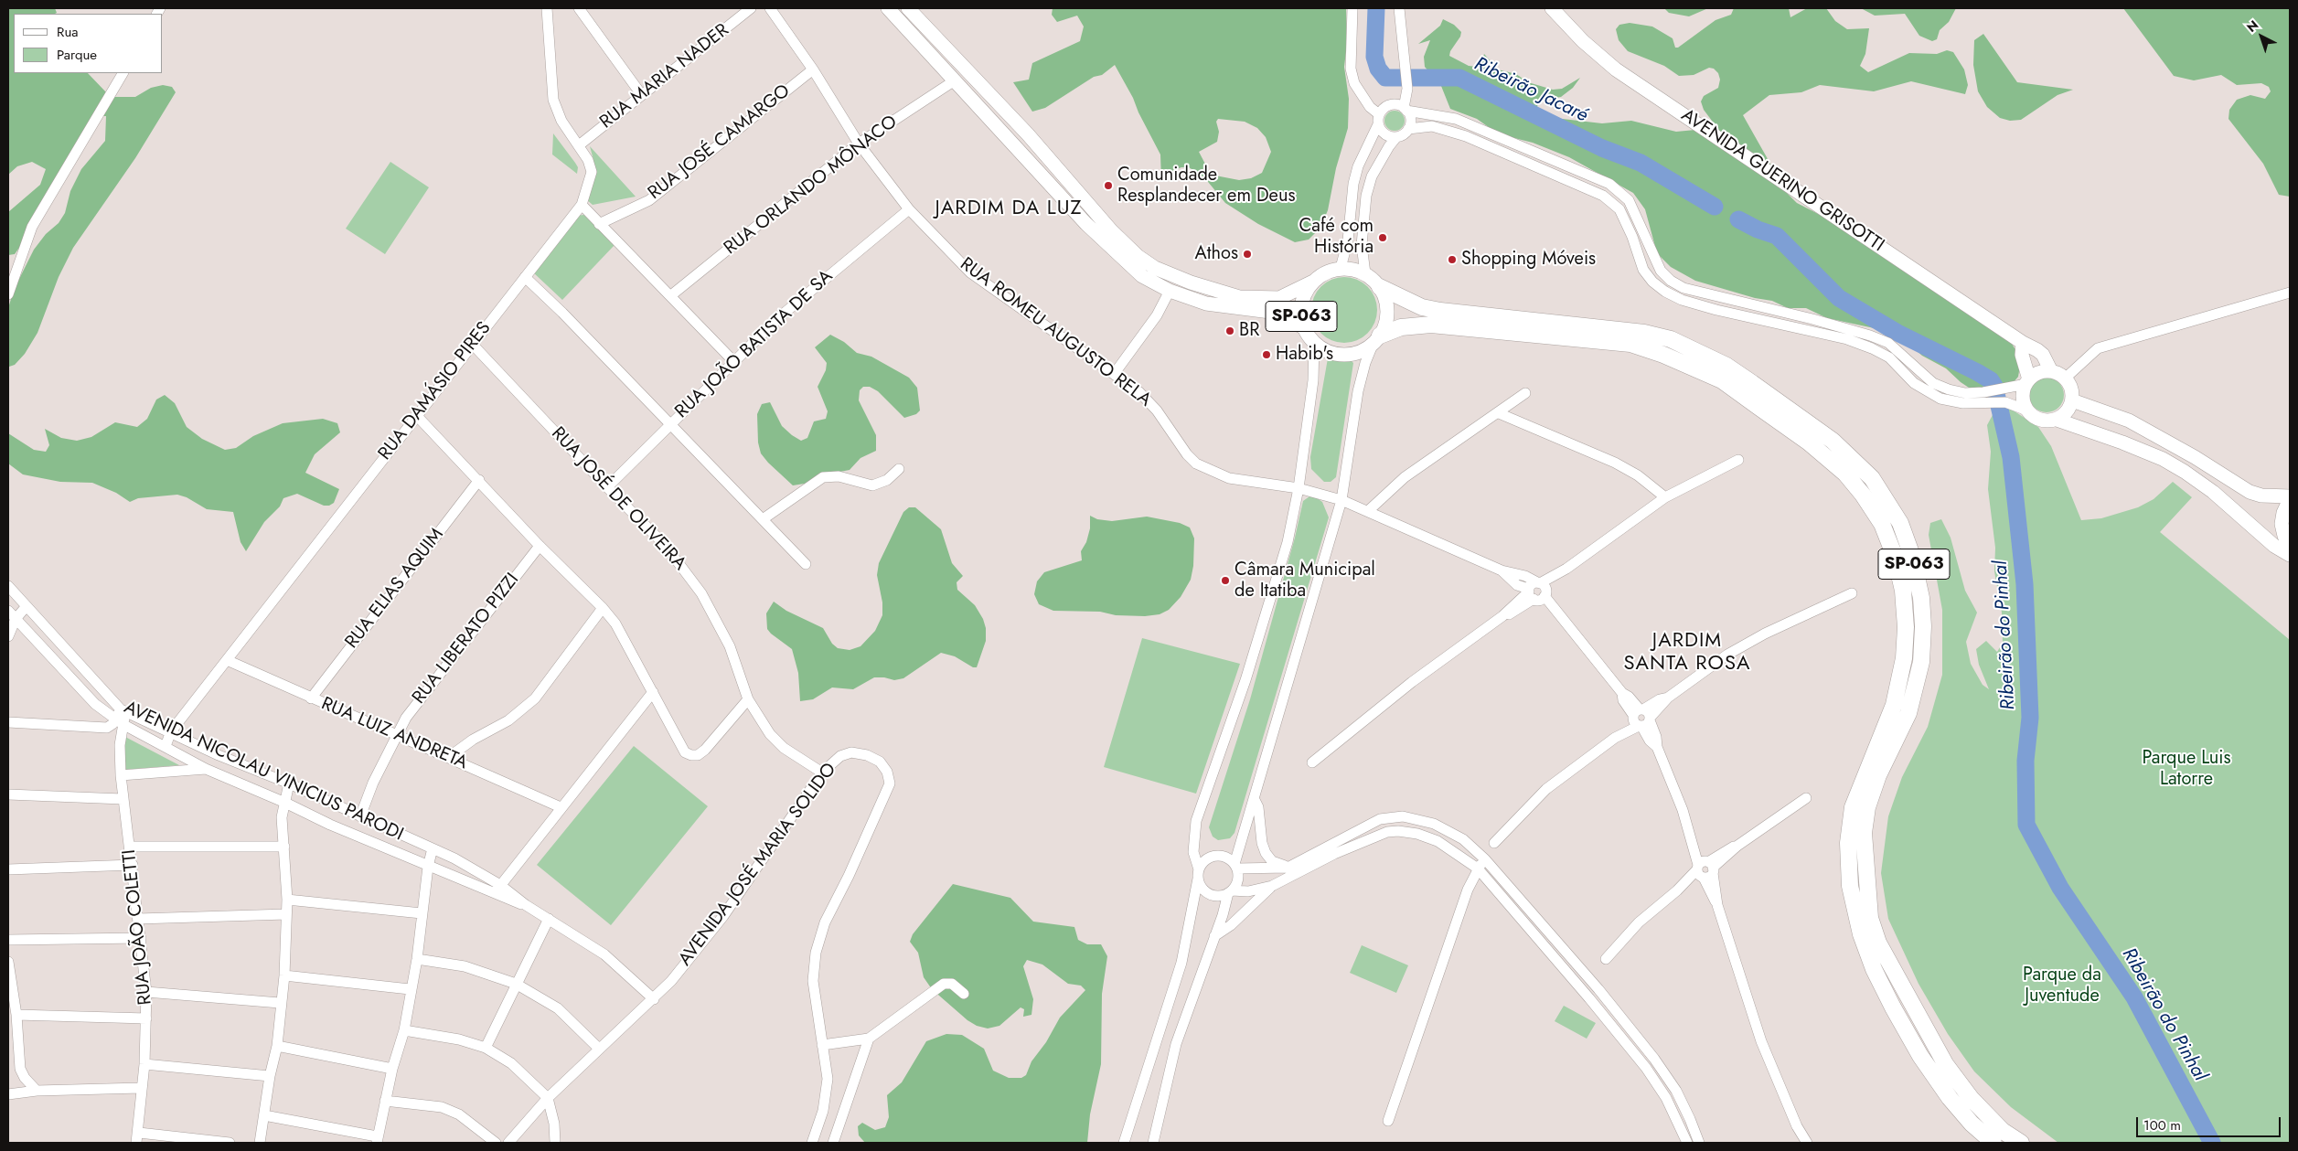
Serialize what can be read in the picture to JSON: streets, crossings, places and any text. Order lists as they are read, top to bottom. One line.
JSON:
{"streets":{"highway":["SP-063"],"main road":["AVENIDA GUERINO GRISOTTI"],"street":["RUA MARIA NADER","RUA JOSÉ CAMARGO","RUA ORLANDO MÔNACO","RUA ROMEU AUGUSTO RELA","RUA JOÃO BATISTA DE SA","RUA DAMÁSIO PIRES","RUA JOSÉ DE OLIVEIRA","RUA ELIAS AQUIM","RUA LIBERATO PIZZI","RUA LUIZ ANDRETA","AVENIDA NICOLAU VINICIUS PARODI","AVENIDA JOSÉ MARIA SOLIDO","RUA JOÃO COLETTI"]},"crossings":[["RUA MARIA NADER","RUA DAMÁSIO PIRES"],["RUA JOSÉ CAMARGO","RUA ROMEU AUGUSTO RELA"],["RUA ORLANDO MÔNACO","SP-063"],["RUA ORLANDO MÔNACO","RUA ROMEU AUGUSTO RELA"],["RUA ROMEU AUGUSTO RELA","RUA JOÃO BATISTA DE SA"],["RUA JOÃO BATISTA DE SA","RUA JOSÉ DE OLIVEIRA"],["RUA DAMÁSIO PIRES","RUA JOSÉ DE OLIVEIRA"],["RUA DAMÁSIO PIRES","RUA LUIZ ANDRETA"],["RUA DAMÁSIO PIRES","AVENIDA NICOLAU VINICIUS PARODI"],["RUA JOSÉ DE OLIVEIRA","AVENIDA JOSÉ MARIA SOLIDO"],["RUA ELIAS AQUIM","RUA LUIZ ANDRETA"],["RUA LIBERATO PIZZI","RUA LUIZ ANDRETA"],["RUA LIBERATO PIZZI","AVENIDA NICOLAU VINICIUS PARODI"],["AVENIDA NICOLAU VINICIUS PARODI","AVENIDA JOSÉ MARIA SOLIDO"],["AVENIDA NICOLAU VINICIUS PARODI","RUA JOÃO COLETTI"]],"districts":["JARDIM DA LUZ","JARDIM SANTA ROSA"],"water":["Ribeirão Jacaré","Ribeirão do Pinhal"],"parks":["Parque Luis Latorre","Parque da Juventude"],"places":["Comunidade Resplandecer em Deus","Café com História","Athos","Shopping Móveis","BR","Habib's","Câmara Municipal de Itatiba"],"legend":["Rua","Parque"],"scale_bar":"100 m","north":"top left"}
